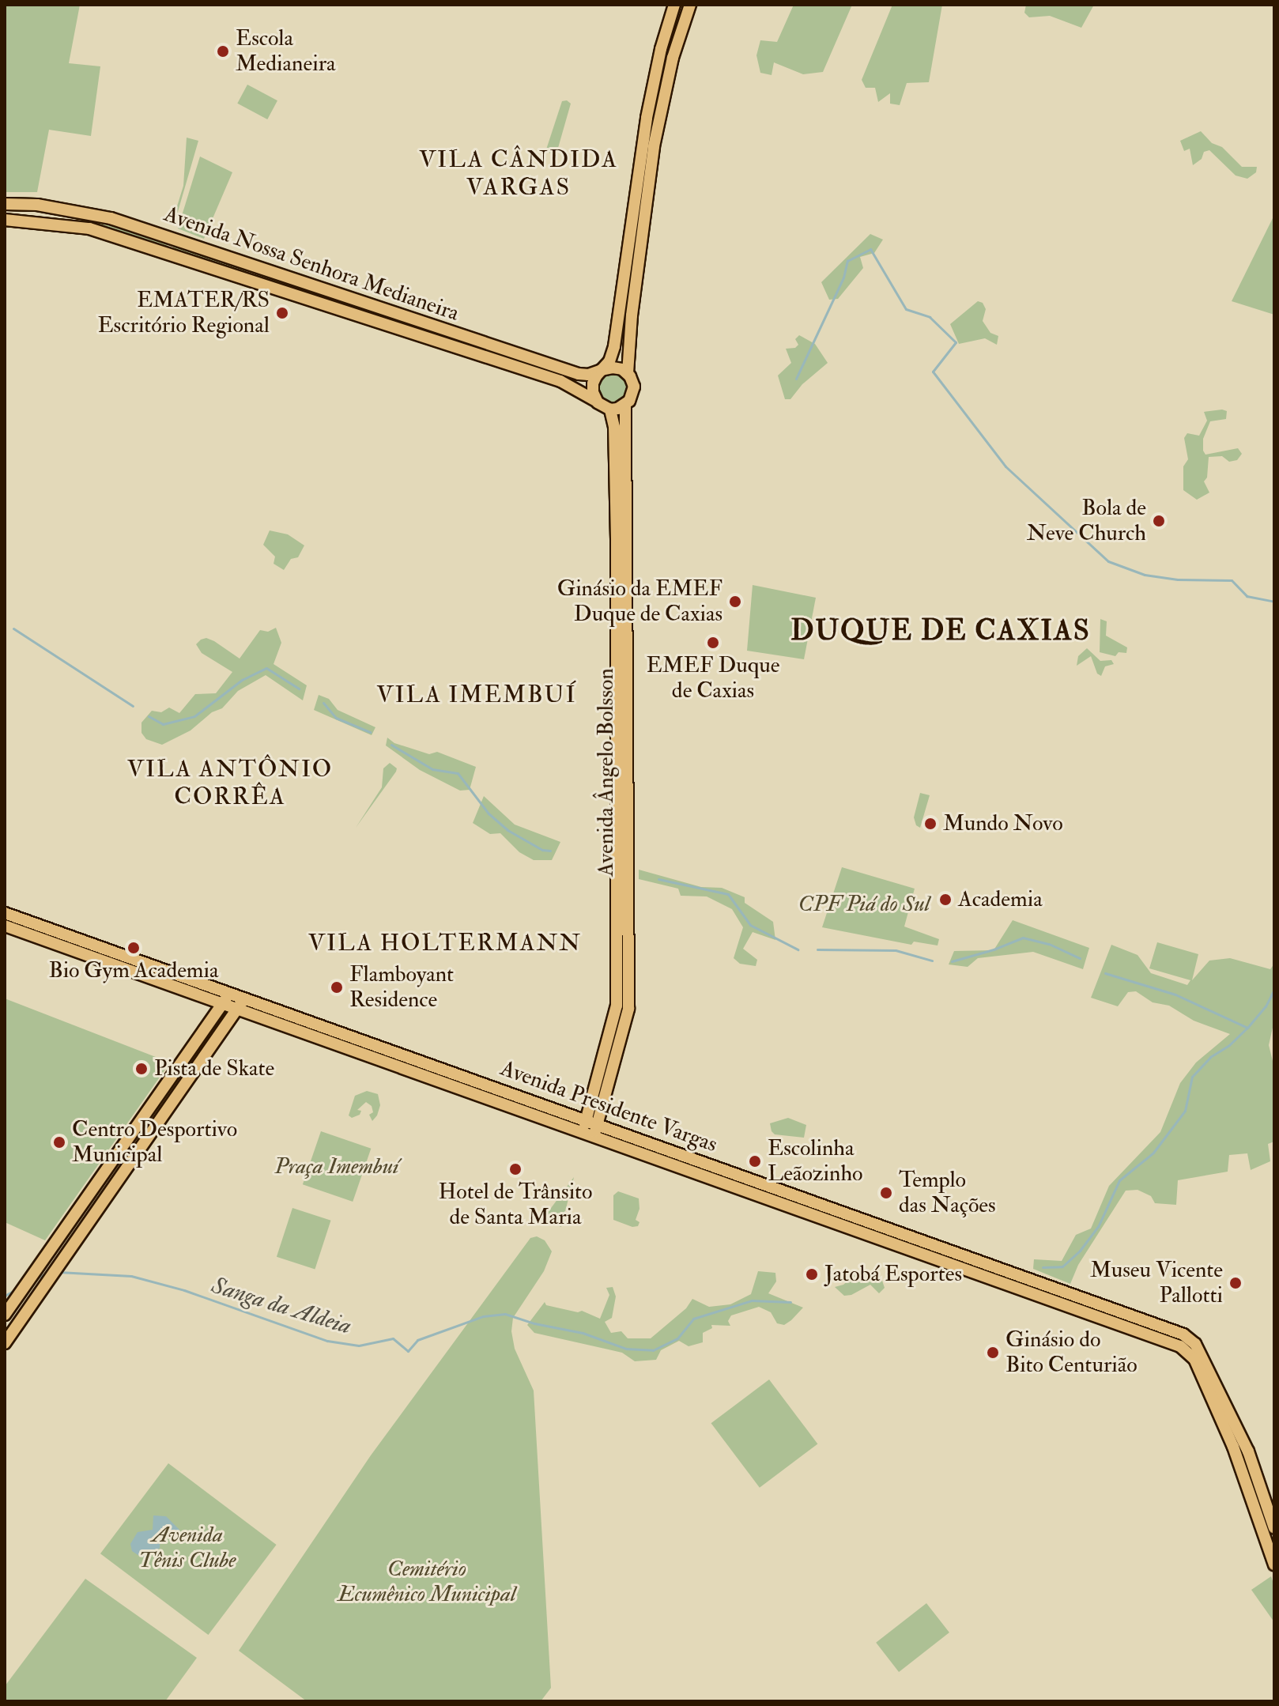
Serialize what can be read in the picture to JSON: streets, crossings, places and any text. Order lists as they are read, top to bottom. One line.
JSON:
{"streets":{"main road":["Avenida Nossa Senhora Medianeira","Avenida Ângelo Bolsson","Avenida Presidente Vargas"]},"crossings":[["Avenida Nossa Senhora Medianeira","Avenida Ângelo Bolsson"],["Avenida Ângelo Bolsson","Avenida Presidente Vargas"]],"districts":["VILA CÂNDIDA VARGAS","DUQUE DE CAXIAS","VILA IMEMBUÍ","VILA ANTÔNIO CORRÊA","VILA HOLTERMANN"],"water":["Sanga da Aldeia"],"parks":["CPF Piá do Sul","Praça Imembuí","Avenida Tênis Clube","Cemitério Ecumênico Municipal"],"places":["Escola Medianeira","EMATER/RS Escritório Regional","Bola de Neve Church","Ginásio da EMEF Duque de Caxias","EMEF Duque de Caxias","Mundo Novo","Academia","Bio Gym Academia","Flamboyant Residence","Pista de Skate","Centro Desportivo Municipal","Escolinha Leãozinho","Hotel de Trânsito de Santa Maria","Templo das Nações","Jatobá Esportes","Museu Vicente Pallotti","Ginásio do Bito Centurião"]}
